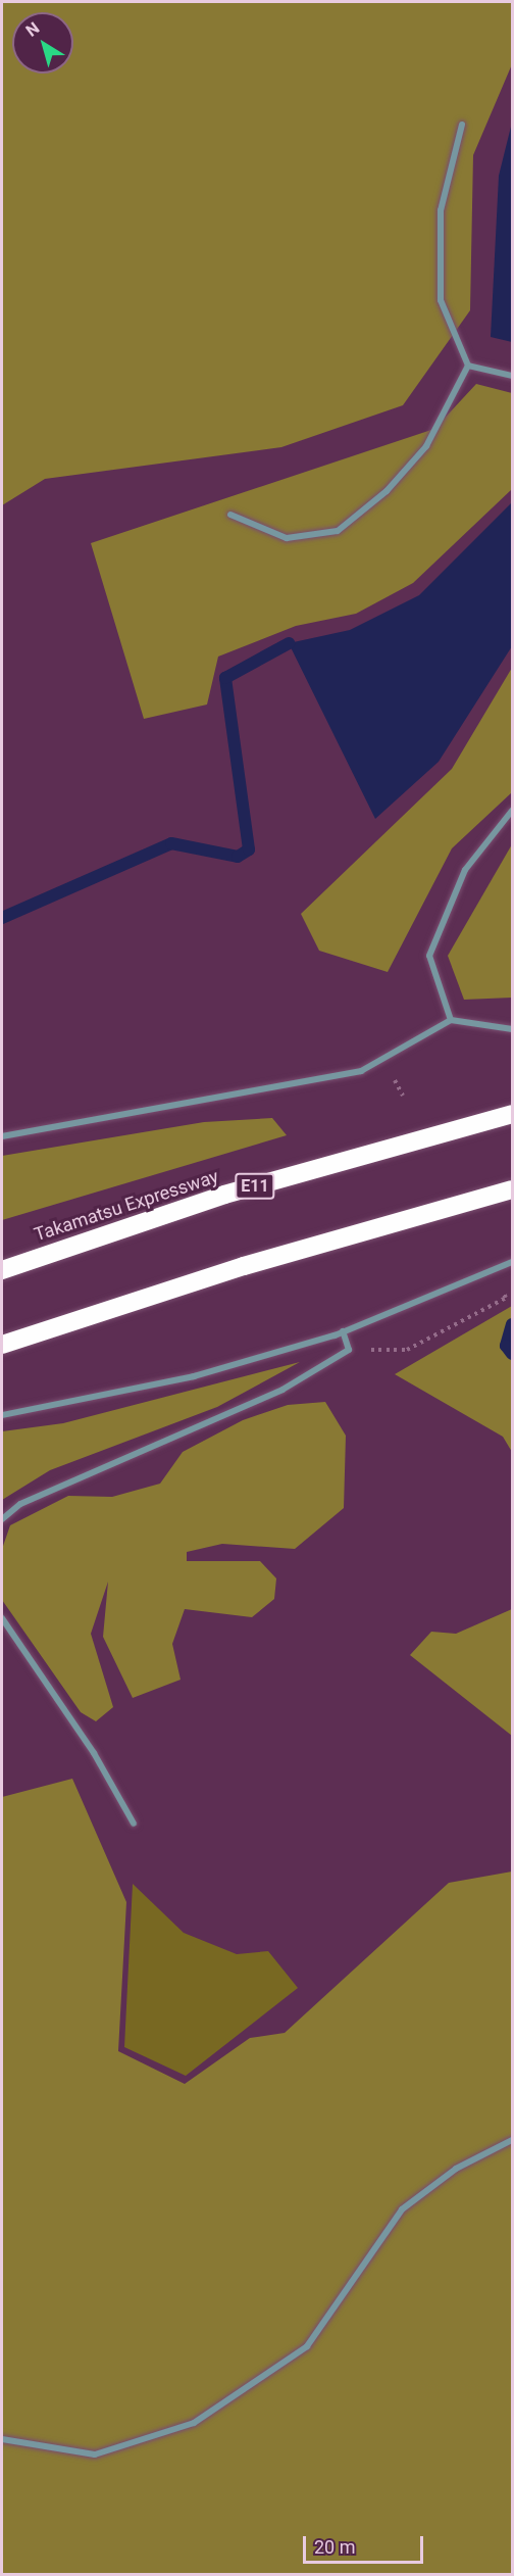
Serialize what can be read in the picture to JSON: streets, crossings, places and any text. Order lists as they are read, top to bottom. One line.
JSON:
{"streets":{"highway":["E11","Takamatsu Expressway"]},"scale_bar":"20 m","north":"top left"}
